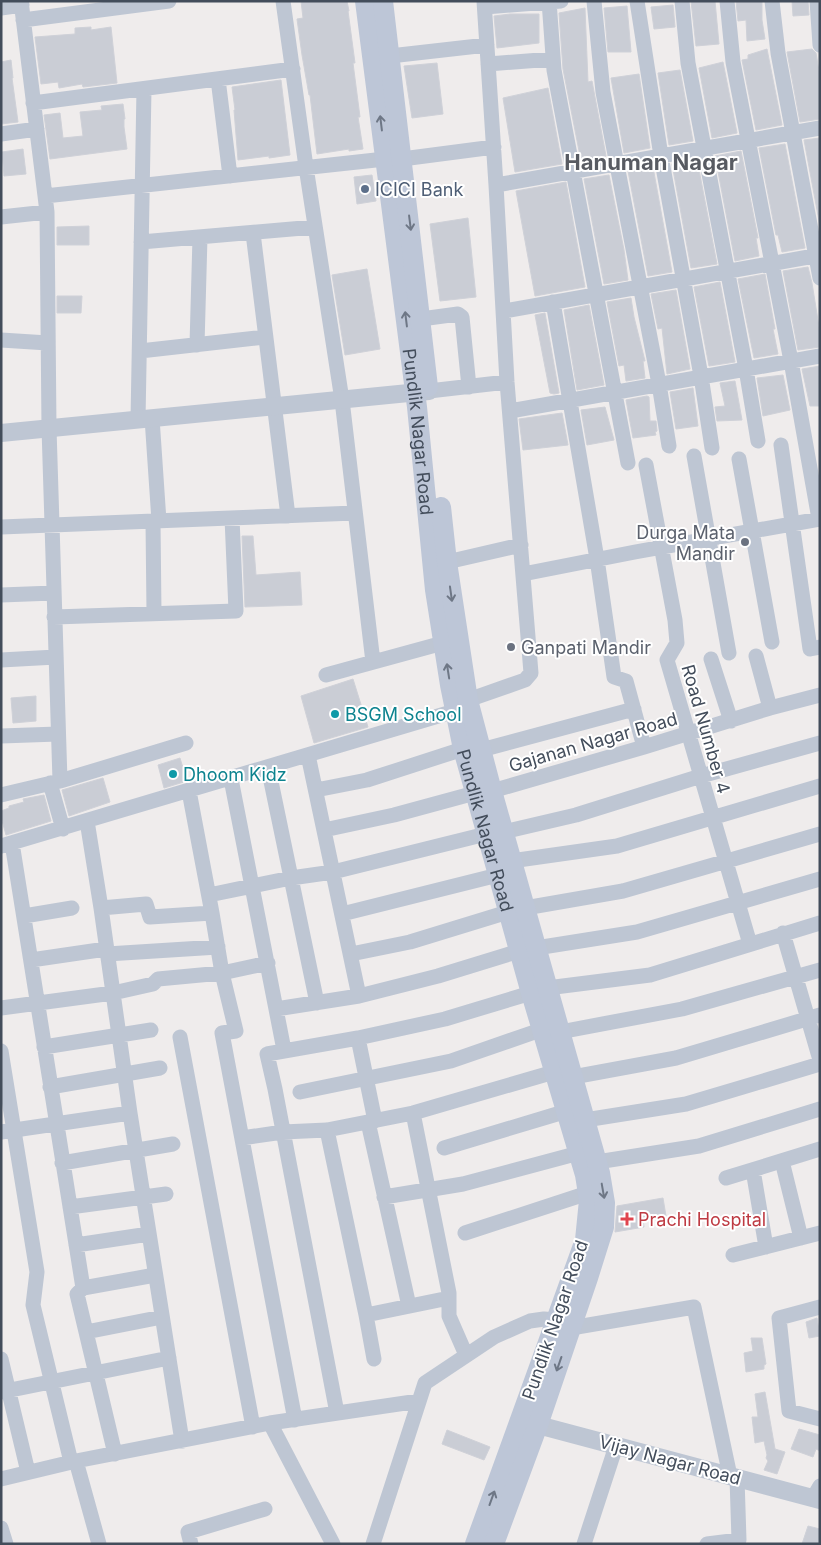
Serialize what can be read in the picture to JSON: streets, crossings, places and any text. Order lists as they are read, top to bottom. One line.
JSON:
{"streets":{"main road":["Pundlik Nagar Road"],"street":["Road Number 4","Gajanan Nagar Road","Vijay Nagar Road"]},"crossings":[["Pundlik Nagar Road","Gajanan Nagar Road"],["Pundlik Nagar Road","Vijay Nagar Road"],["Road Number 4","Gajanan Nagar Road"]],"districts":["Hanuman Nagar"],"places":{"other":["ICICI Bank","Durga Mata Mandir","Ganpati Mandir","BSGM School","Dhoom Kidz"],"health":["Prachi Hospital"]}}
